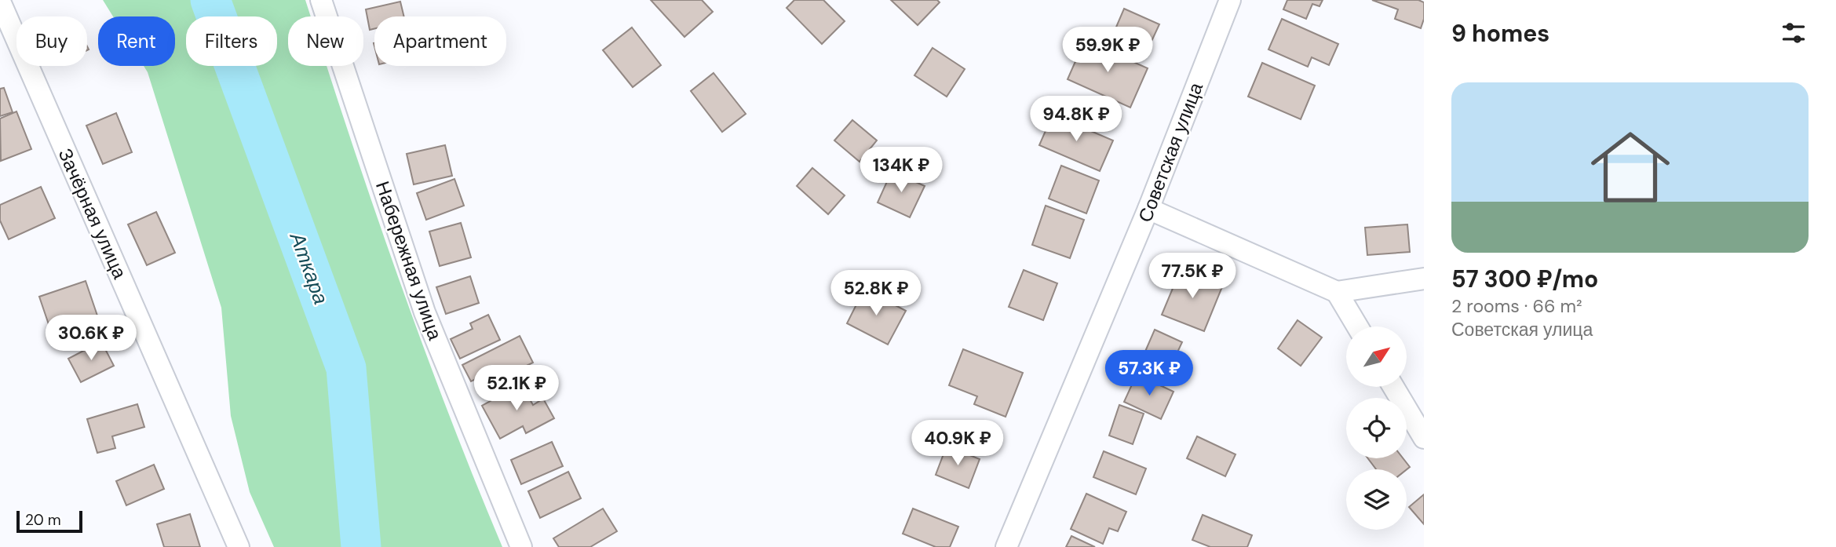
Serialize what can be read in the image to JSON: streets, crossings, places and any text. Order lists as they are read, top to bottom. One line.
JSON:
{"streets":{"street":["Советская улица","Зачёрная улица","Набережная улица"]},"water":["Аткара"],"scale_bar":"20 m","north":"top right","page":{"heading":"9 homes","chip":["Buy","Rent","Filters","New","Apartment"],"price":["59.9K ₽","94.8K ₽","134K ₽","77.5K ₽","52.8K ₽","30.6K ₽","57.3K ₽","52.1K ₽","40.9K ₽"],"list":[{"name":"57 300 ₽/mo","note":"2 rooms · 66 m² · Советская улица"}],"scale":"20 m"}}
